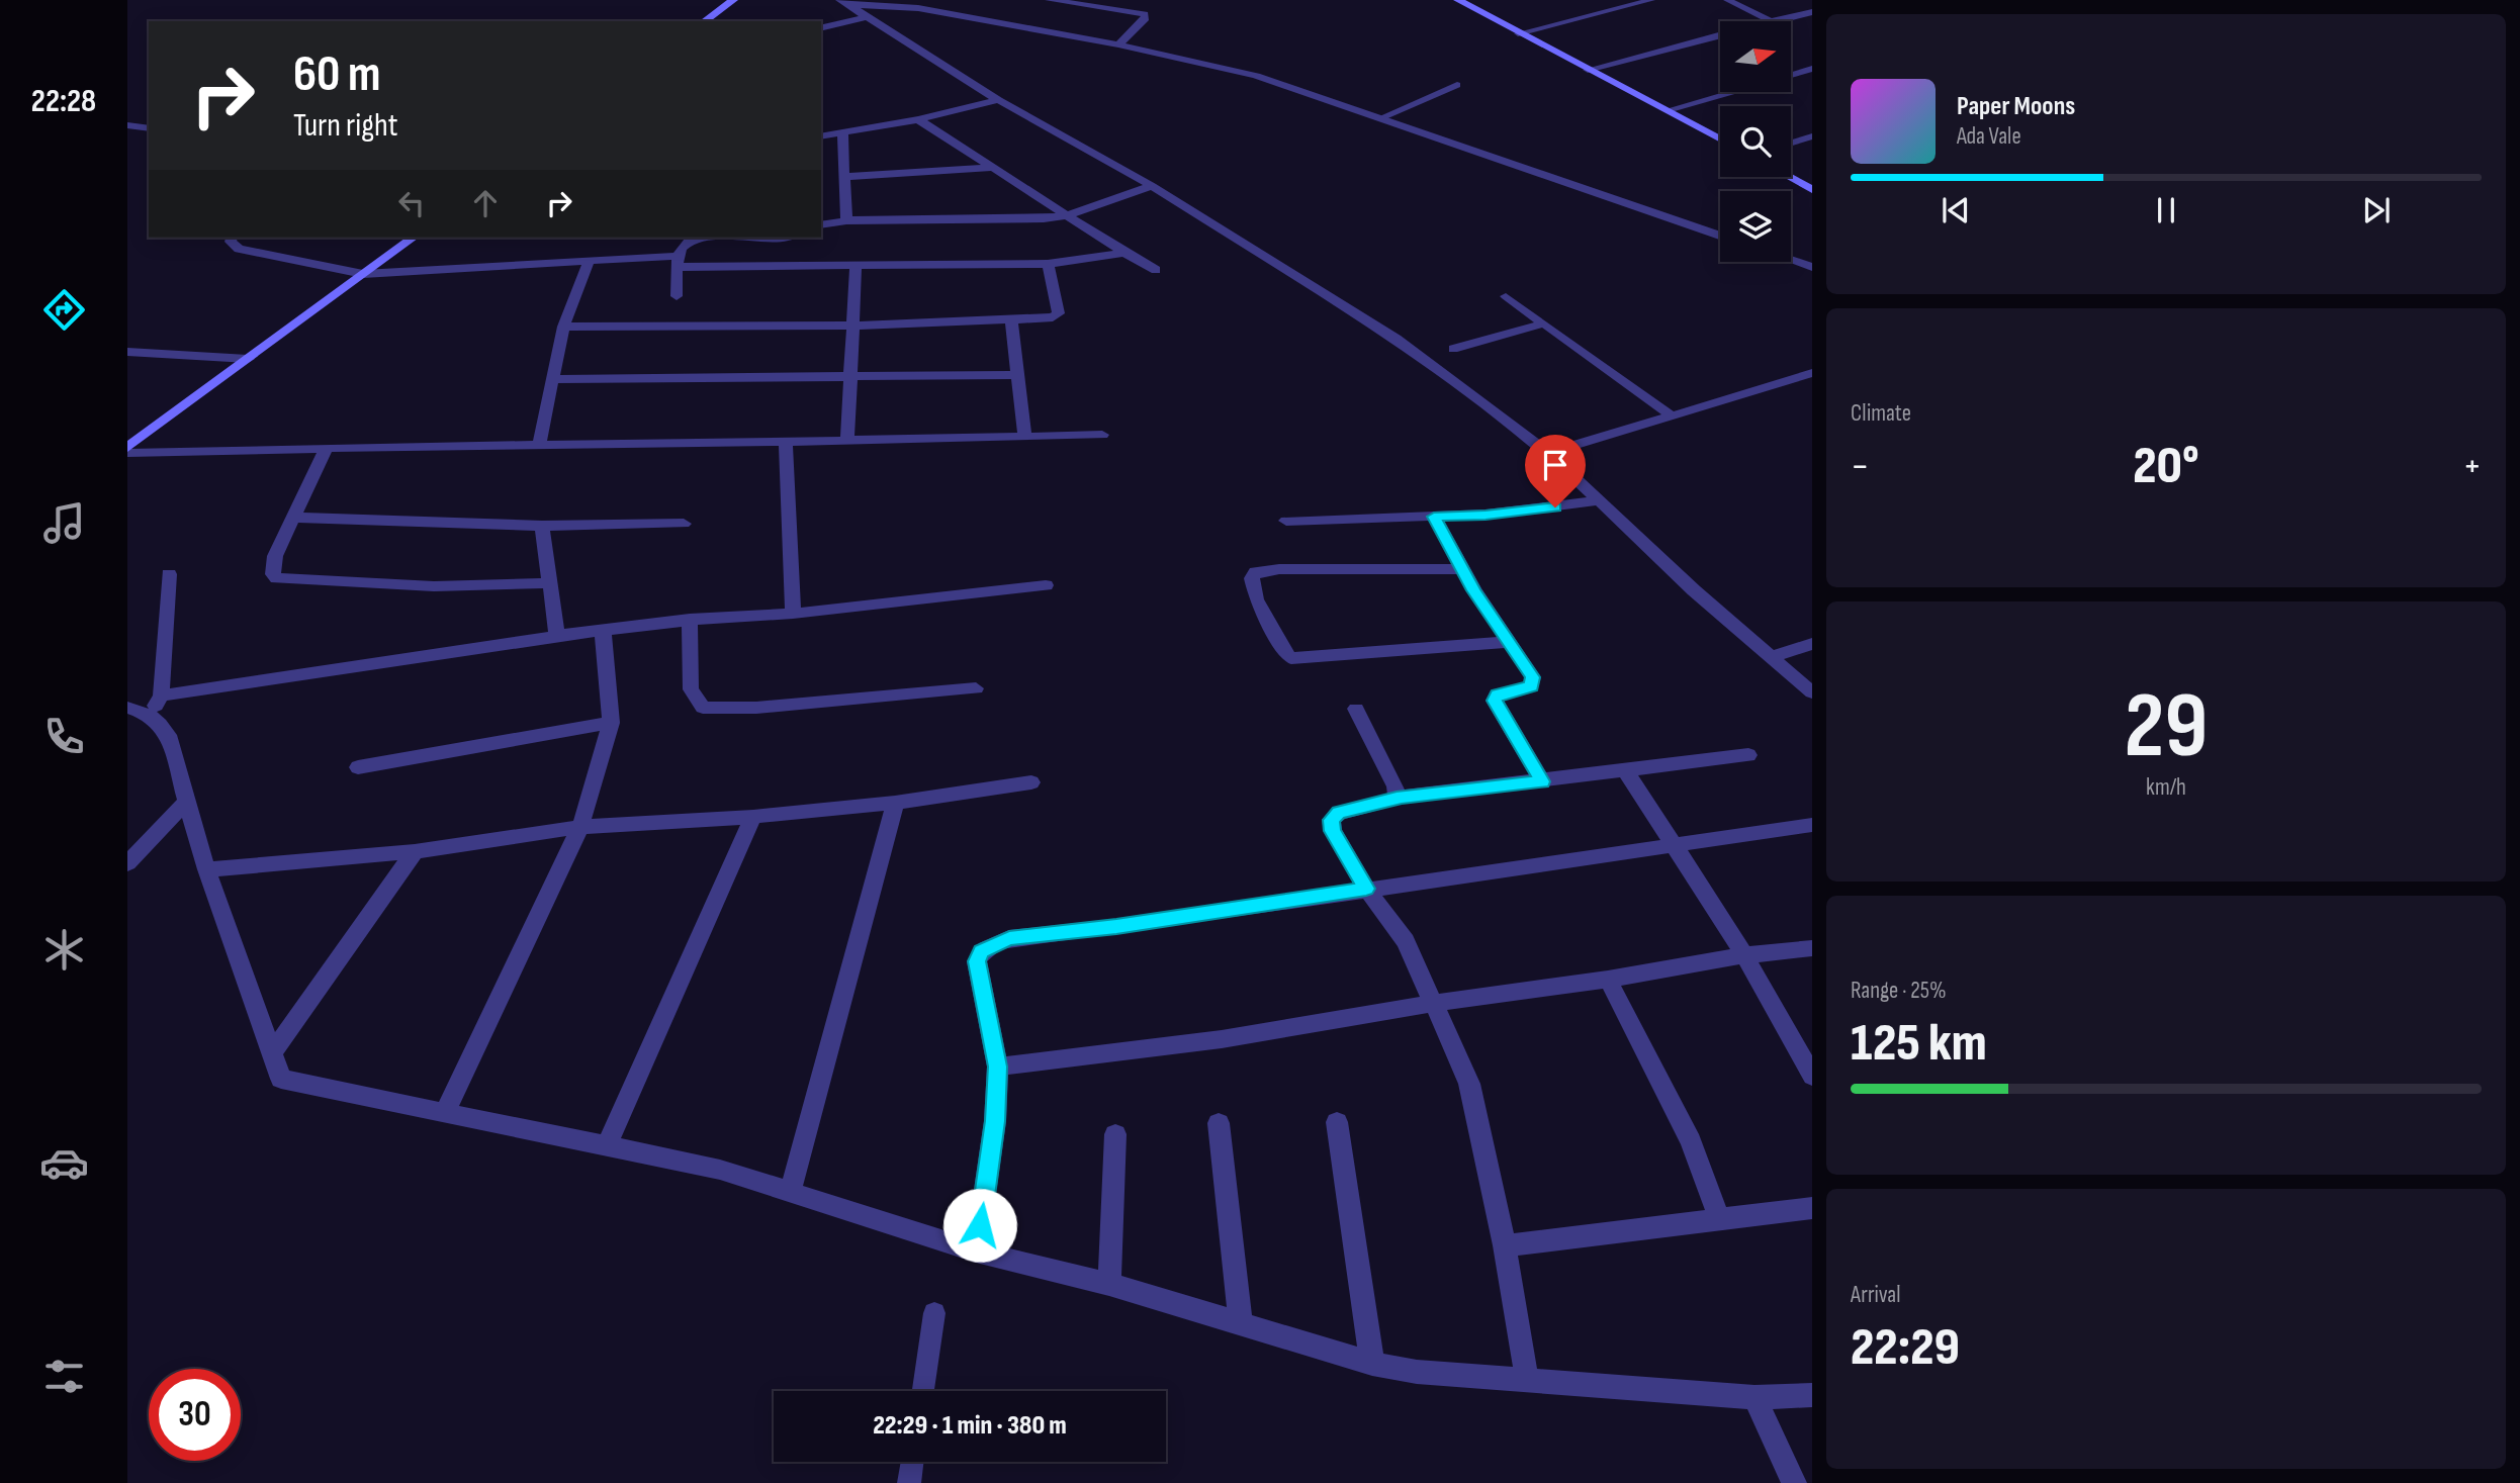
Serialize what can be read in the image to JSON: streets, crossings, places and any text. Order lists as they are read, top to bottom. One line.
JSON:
{"north":"right","page":{"tabs":"22:28","turn":["60 m","Turn right"],"song":["Paper Moons","Ada Vale"],"tile":["Climate",["29","km/h"],["Range · 25%","125 km"],["Arrival","22:29"]],"heat":["−","20°","+"],"limit":"30","trip":"22:29 · 1 min · 380 m"}}
